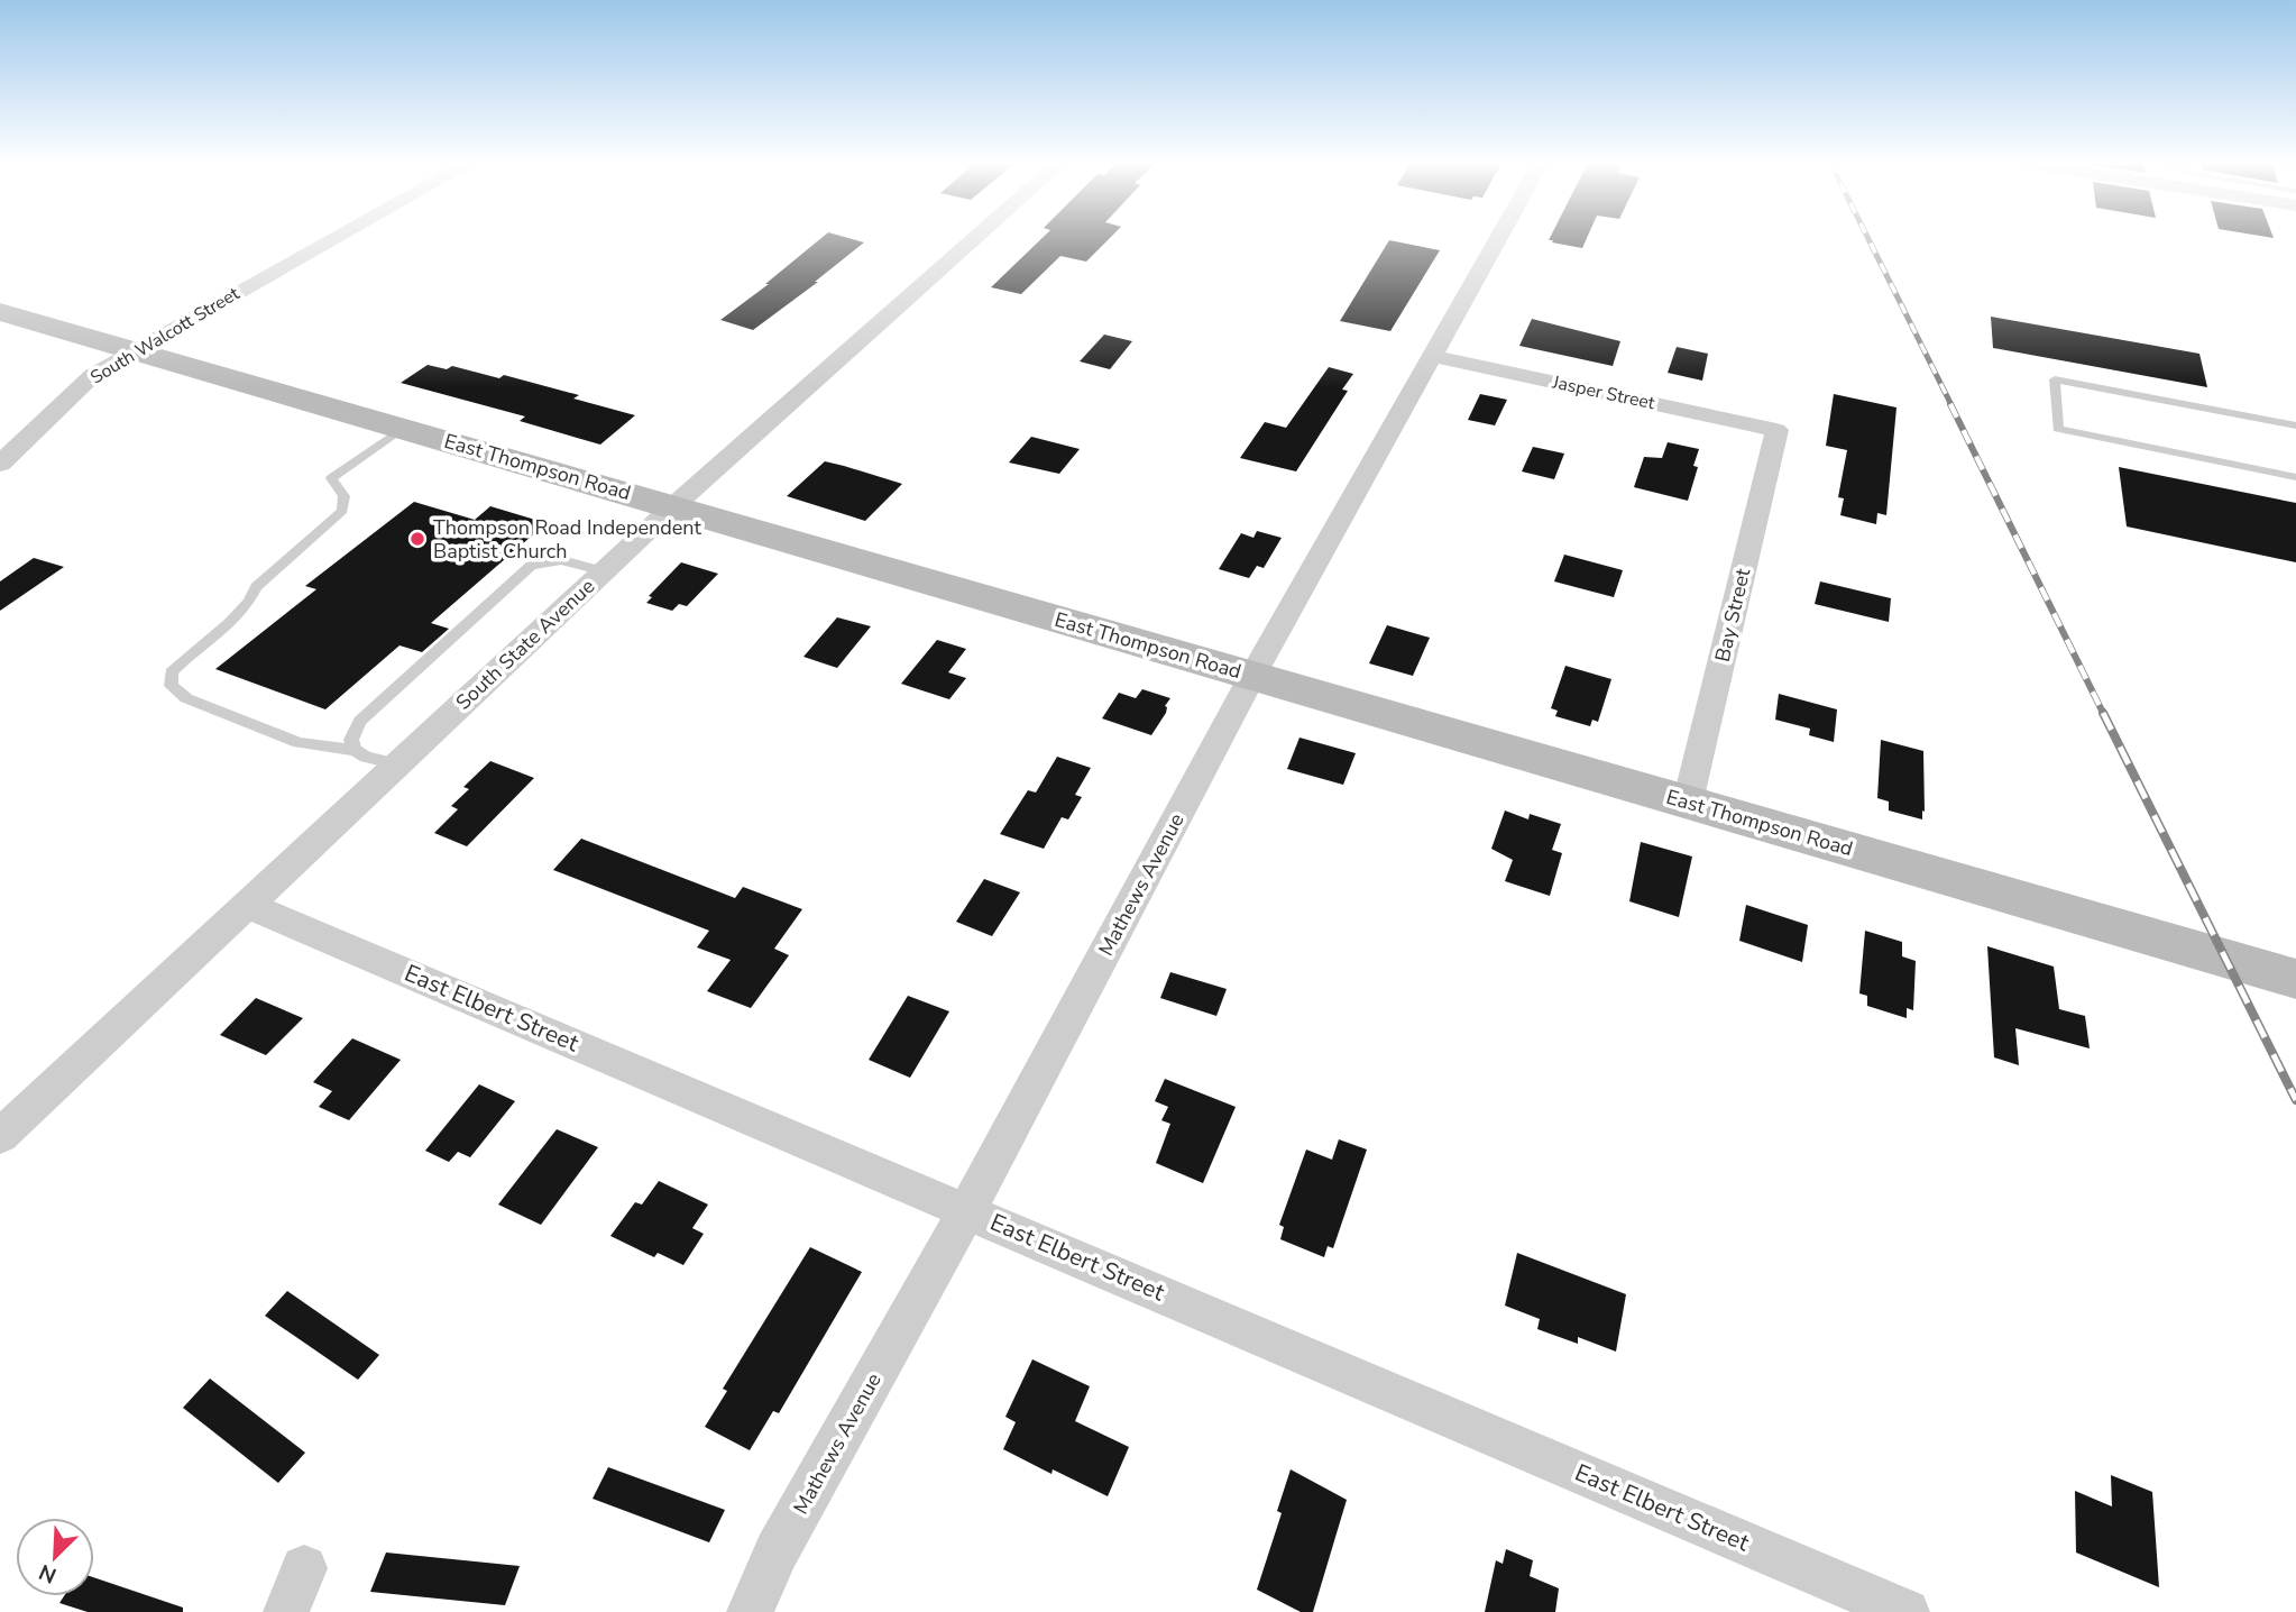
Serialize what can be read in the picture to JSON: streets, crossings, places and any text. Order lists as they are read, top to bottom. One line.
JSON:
{"streets":{"main road":["East Thompson Road"],"street":["South Walcott Street","Jasper Street","Bay Street","South State Avenue","Mathews Avenue","East Elbert Street"]},"crossings":[["South Walcott Street","East Thompson Road"],["Jasper Street","Bay Street"],["Jasper Street","Mathews Avenue"],["East Thompson Road","Bay Street"],["East Thompson Road","South State Avenue"],["East Thompson Road","Mathews Avenue"],["South State Avenue","East Elbert Street"],["Mathews Avenue","East Elbert Street"]],"places":["Thompson Road Independent Baptist Church"],"north":"bottom left"}
